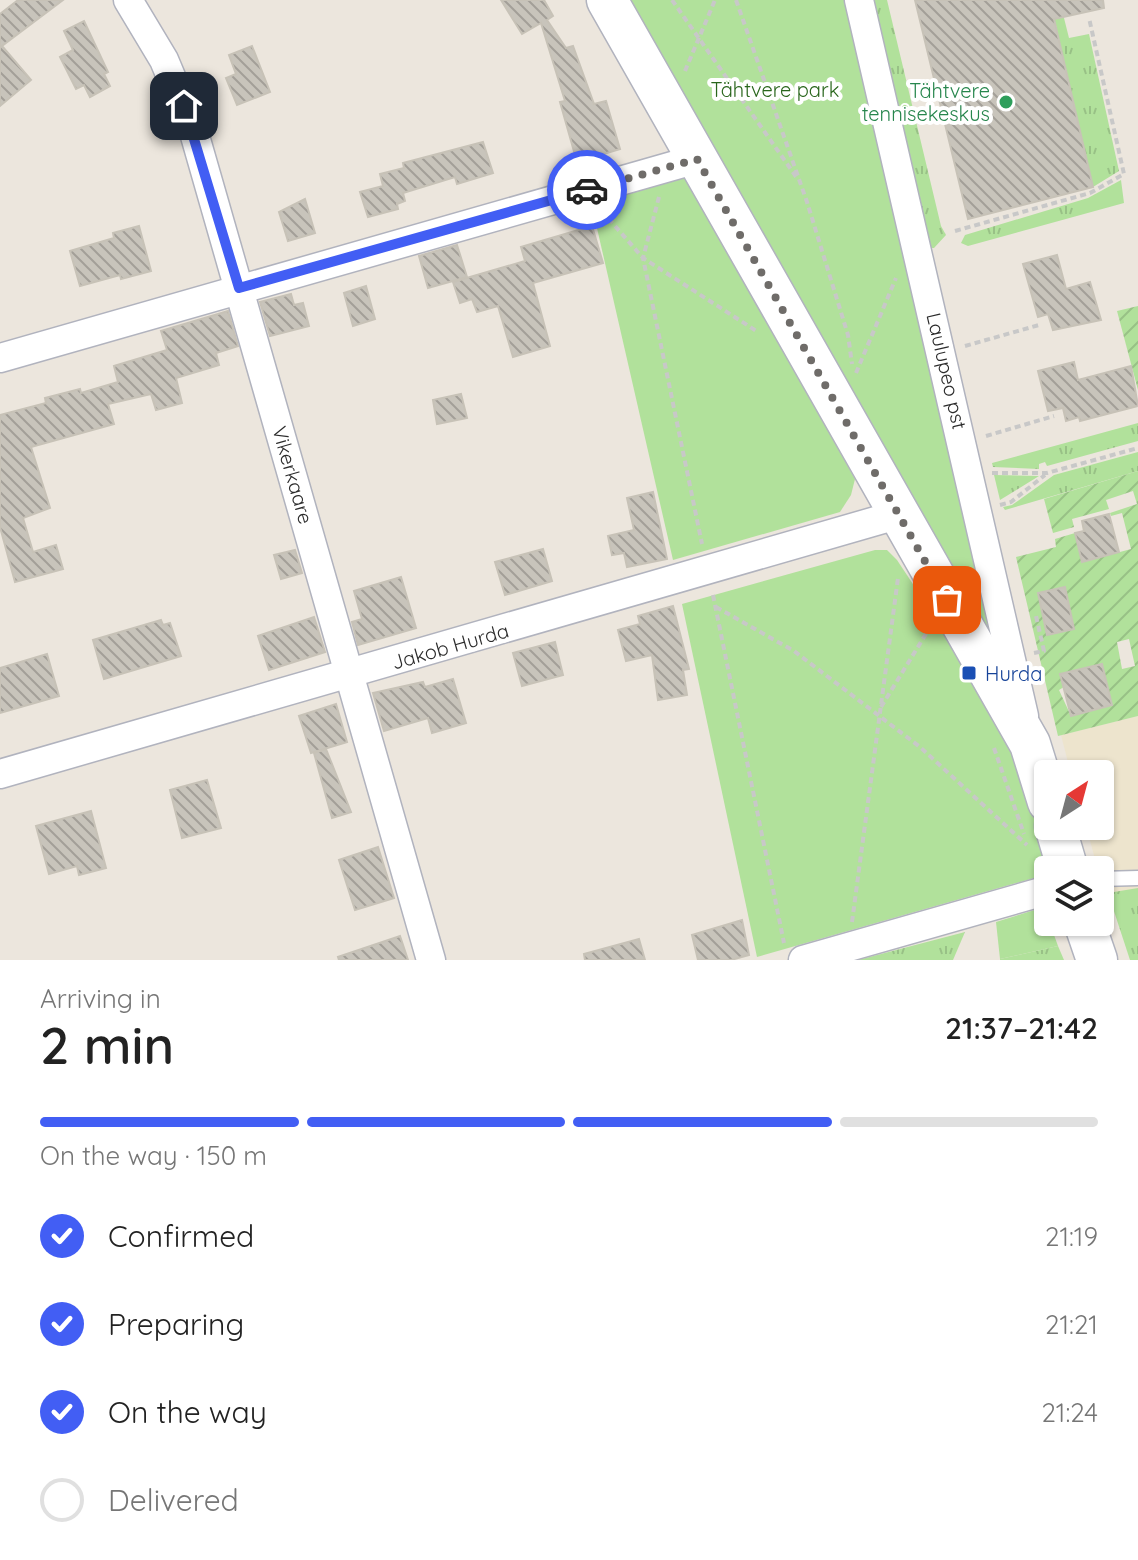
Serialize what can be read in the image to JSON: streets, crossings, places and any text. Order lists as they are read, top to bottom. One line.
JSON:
{"streets":{"street":["Laulupeo pst","Vikerkaare","Jakob Hurda"]},"crossings":[["Vikerkaare","Jakob Hurda"]],"parks":["Tähtvere park"],"places":{"other":["Tähtvere tennisekeskus"],"transit":["Hurda"]},"north":"top right","page":{"heading":["2 min","Arriving in","21:37–21:42"],"bar":"On the way · 150 m","list":[["Confirmed","21:19"],["Preparing","21:21"],["On the way","21:24"],"Delivered"]}}
